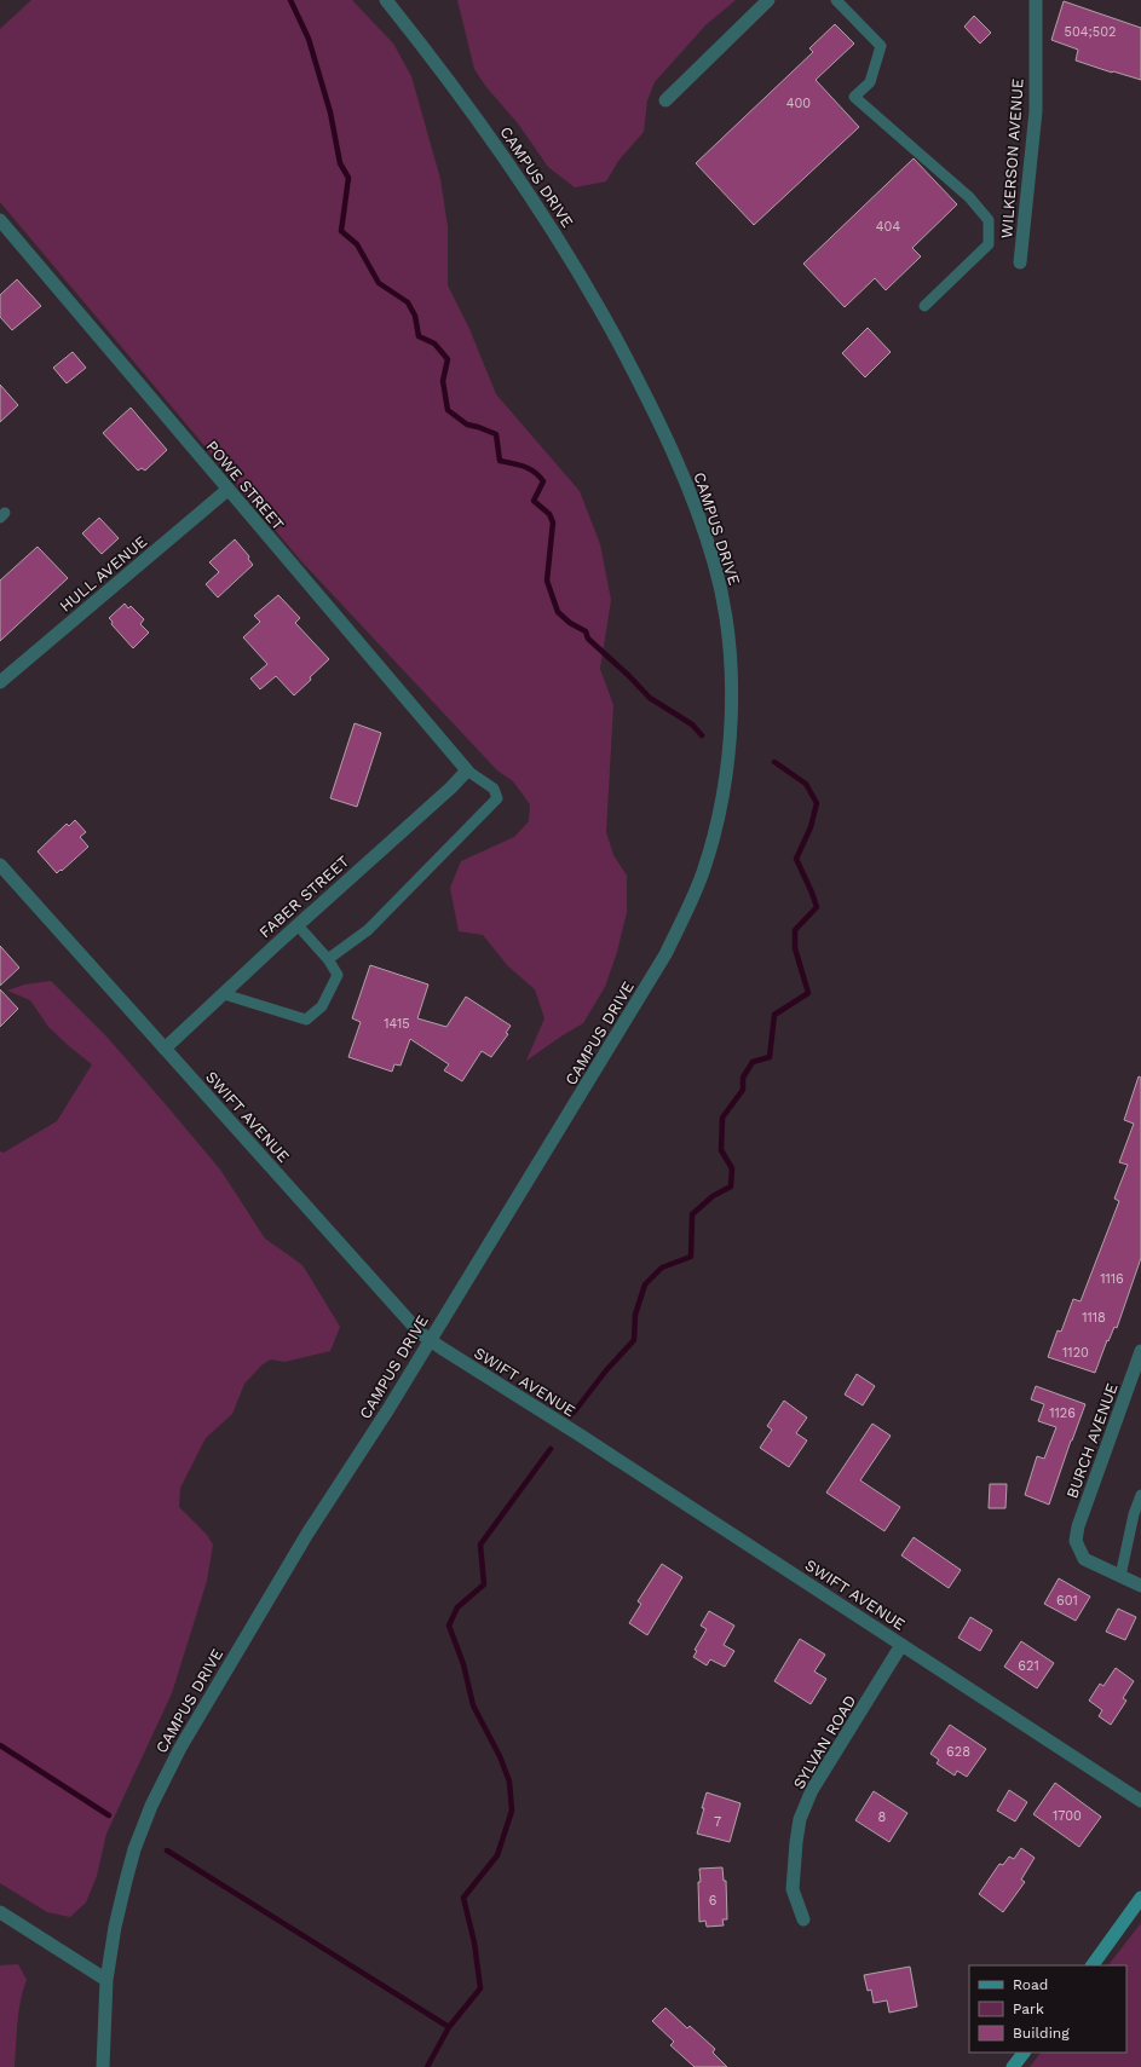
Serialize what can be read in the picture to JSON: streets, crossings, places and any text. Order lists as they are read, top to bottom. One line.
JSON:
{"streets":{"street":["WILKERSON AVENUE","CAMPUS DRIVE","POWE STREET","HULL AVENUE","FABER STREET","SWIFT AVENUE","BURCH AVENUE","SYLVAN ROAD"]},"crossings":[["CAMPUS DRIVE","SWIFT AVENUE"],["POWE STREET","HULL AVENUE"],["POWE STREET","FABER STREET"],["FABER STREET","SWIFT AVENUE"],["SWIFT AVENUE","SYLVAN ROAD"]],"house_numbers":["504;502","400","404","1415","1116","1118","1120","1126","601","621","628","1700","8","7","6"],"legend":["Road","Park","Building"]}
